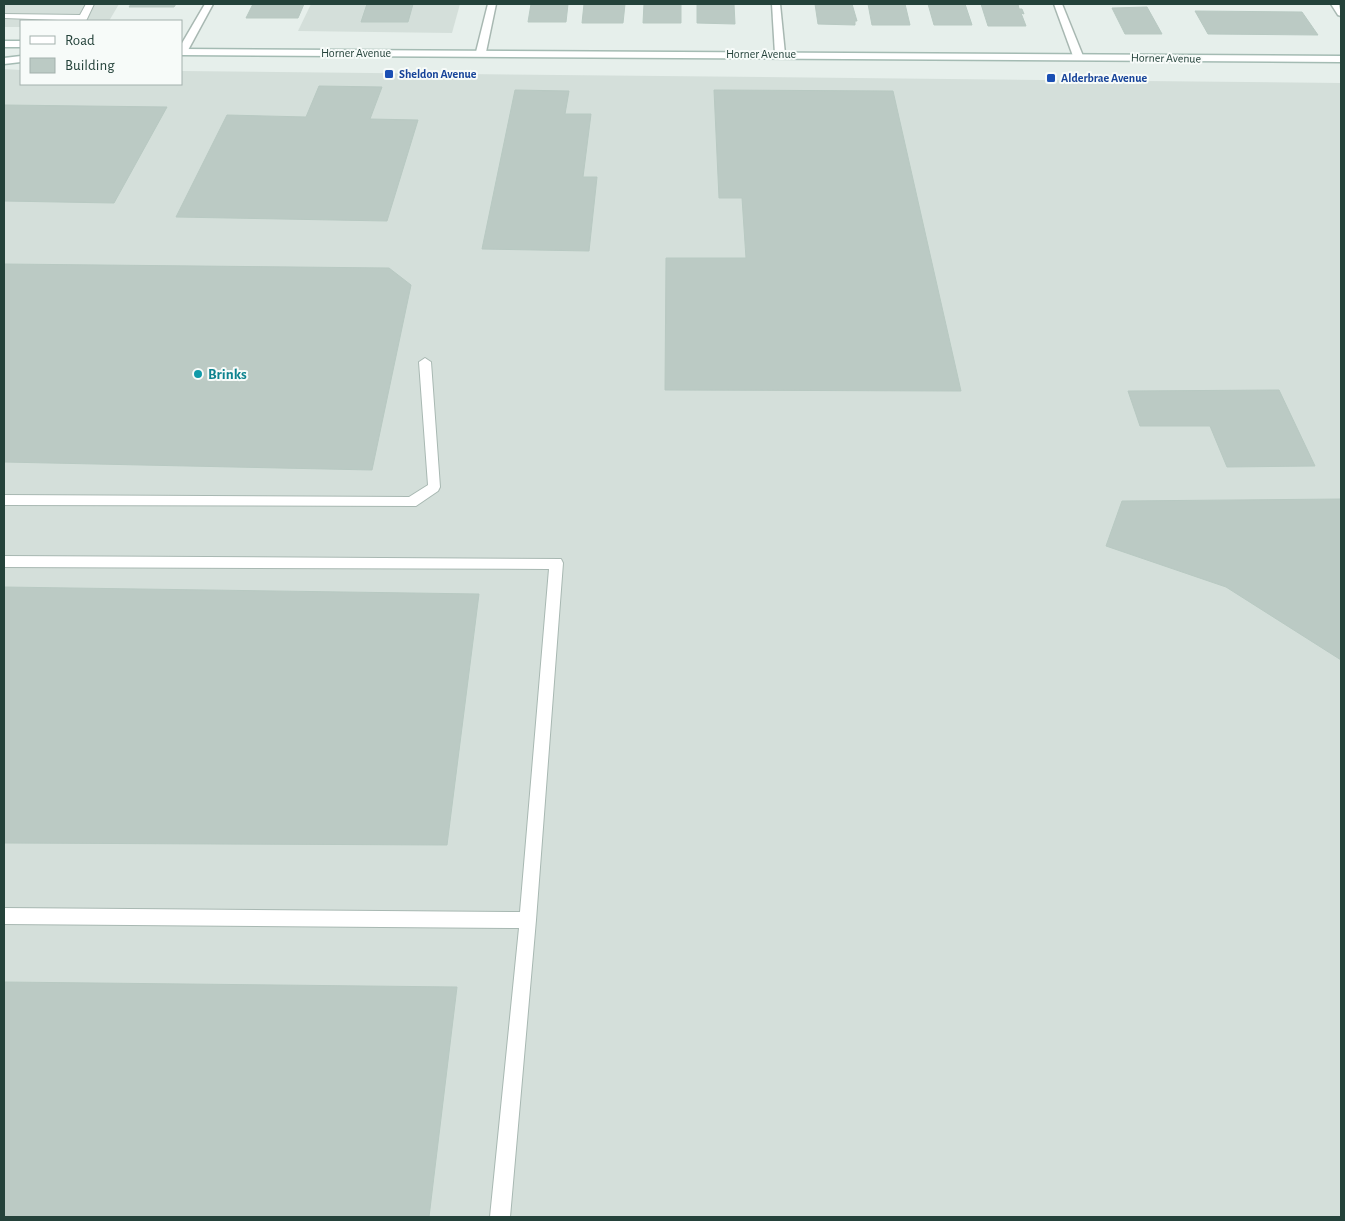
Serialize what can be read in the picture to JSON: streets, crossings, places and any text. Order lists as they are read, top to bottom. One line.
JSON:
{"streets":{"main road":["Horner Avenue"]},"places":{"transit":["Sheldon Avenue","Alderbrae Avenue"],"other":["Brinks"]},"legend":["Road","Building"]}
